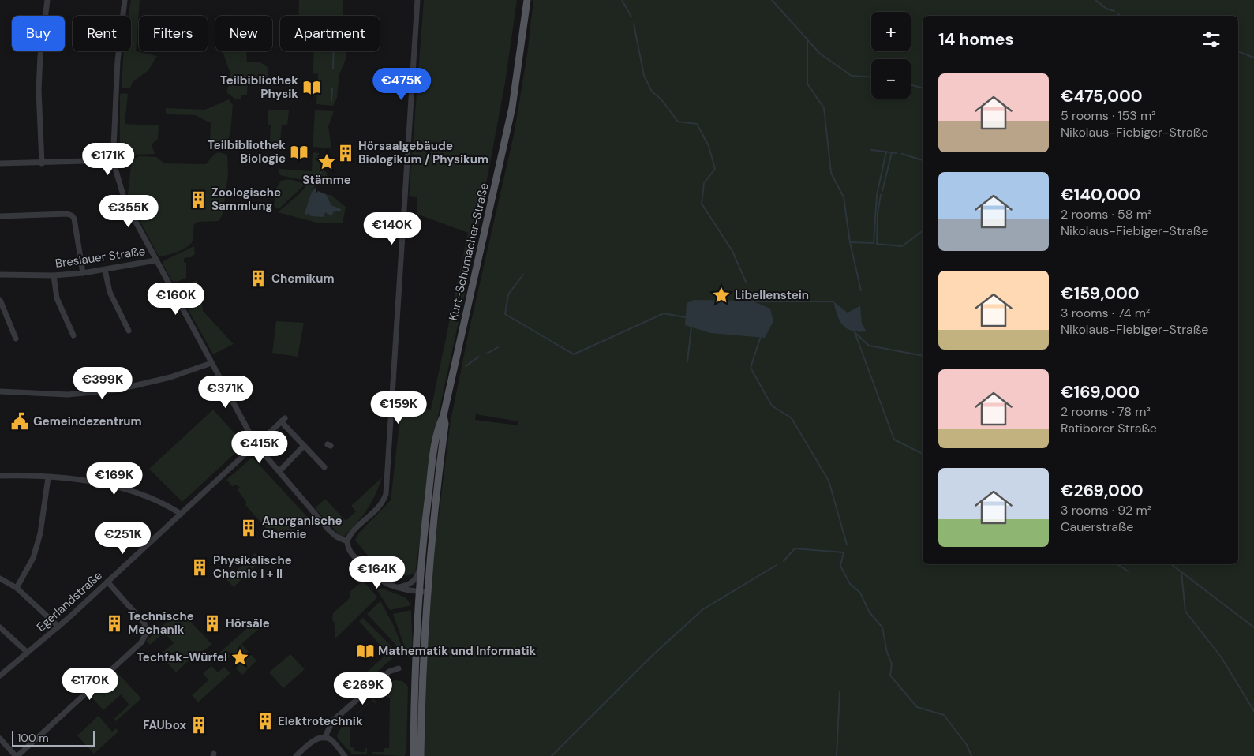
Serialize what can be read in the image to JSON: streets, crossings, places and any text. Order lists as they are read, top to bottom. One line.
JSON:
{"streets":{"main road":["Kurt-Schumacher-Straße"],"street":["Breslauer Straße","Egerlandstraße"]},"places":{"library":["Teilbibliothek Physik","Teilbibliothek Biologie","Mathematik und Informatik"],"building":["Hörsaalgebäude Biologikum / Physikum","Zoologische Sammlung","Chemikum","Anorganische Chemie","Physikalische Chemie I + II","Technische Mechanik","Hörsäle","Elektrotechnik","FAUbox"],"place":["Stämme","Libellenstein","Techfak-Würfel"],"public building":["Gemeindezentrum"]},"scale_bar":"100 m","page":{"map_buttons":["+","−"],"chip":["Buy","Rent","Filters","New","Apartment"],"heading":"14 homes","list":[{"name":"€475,000","note":"5 rooms · 153 m² · Nikolaus-Fiebiger-Straße"},{"name":"€140,000","note":"2 rooms · 58 m² · Nikolaus-Fiebiger-Straße"},{"name":"€159,000","note":"3 rooms · 74 m² · Nikolaus-Fiebiger-Straße"},{"name":"€169,000","note":"2 rooms · 78 m² · Ratiborer Straße"},{"name":"€269,000","note":"3 rooms · 92 m² · Cauerstraße"}],"price":["€475K","€171K","€355K","€140K","€160K","€399K","€371K","€159K","€415K","€169K","€251K","€164K","€170K","€269K"],"scale":"100 m"}}
